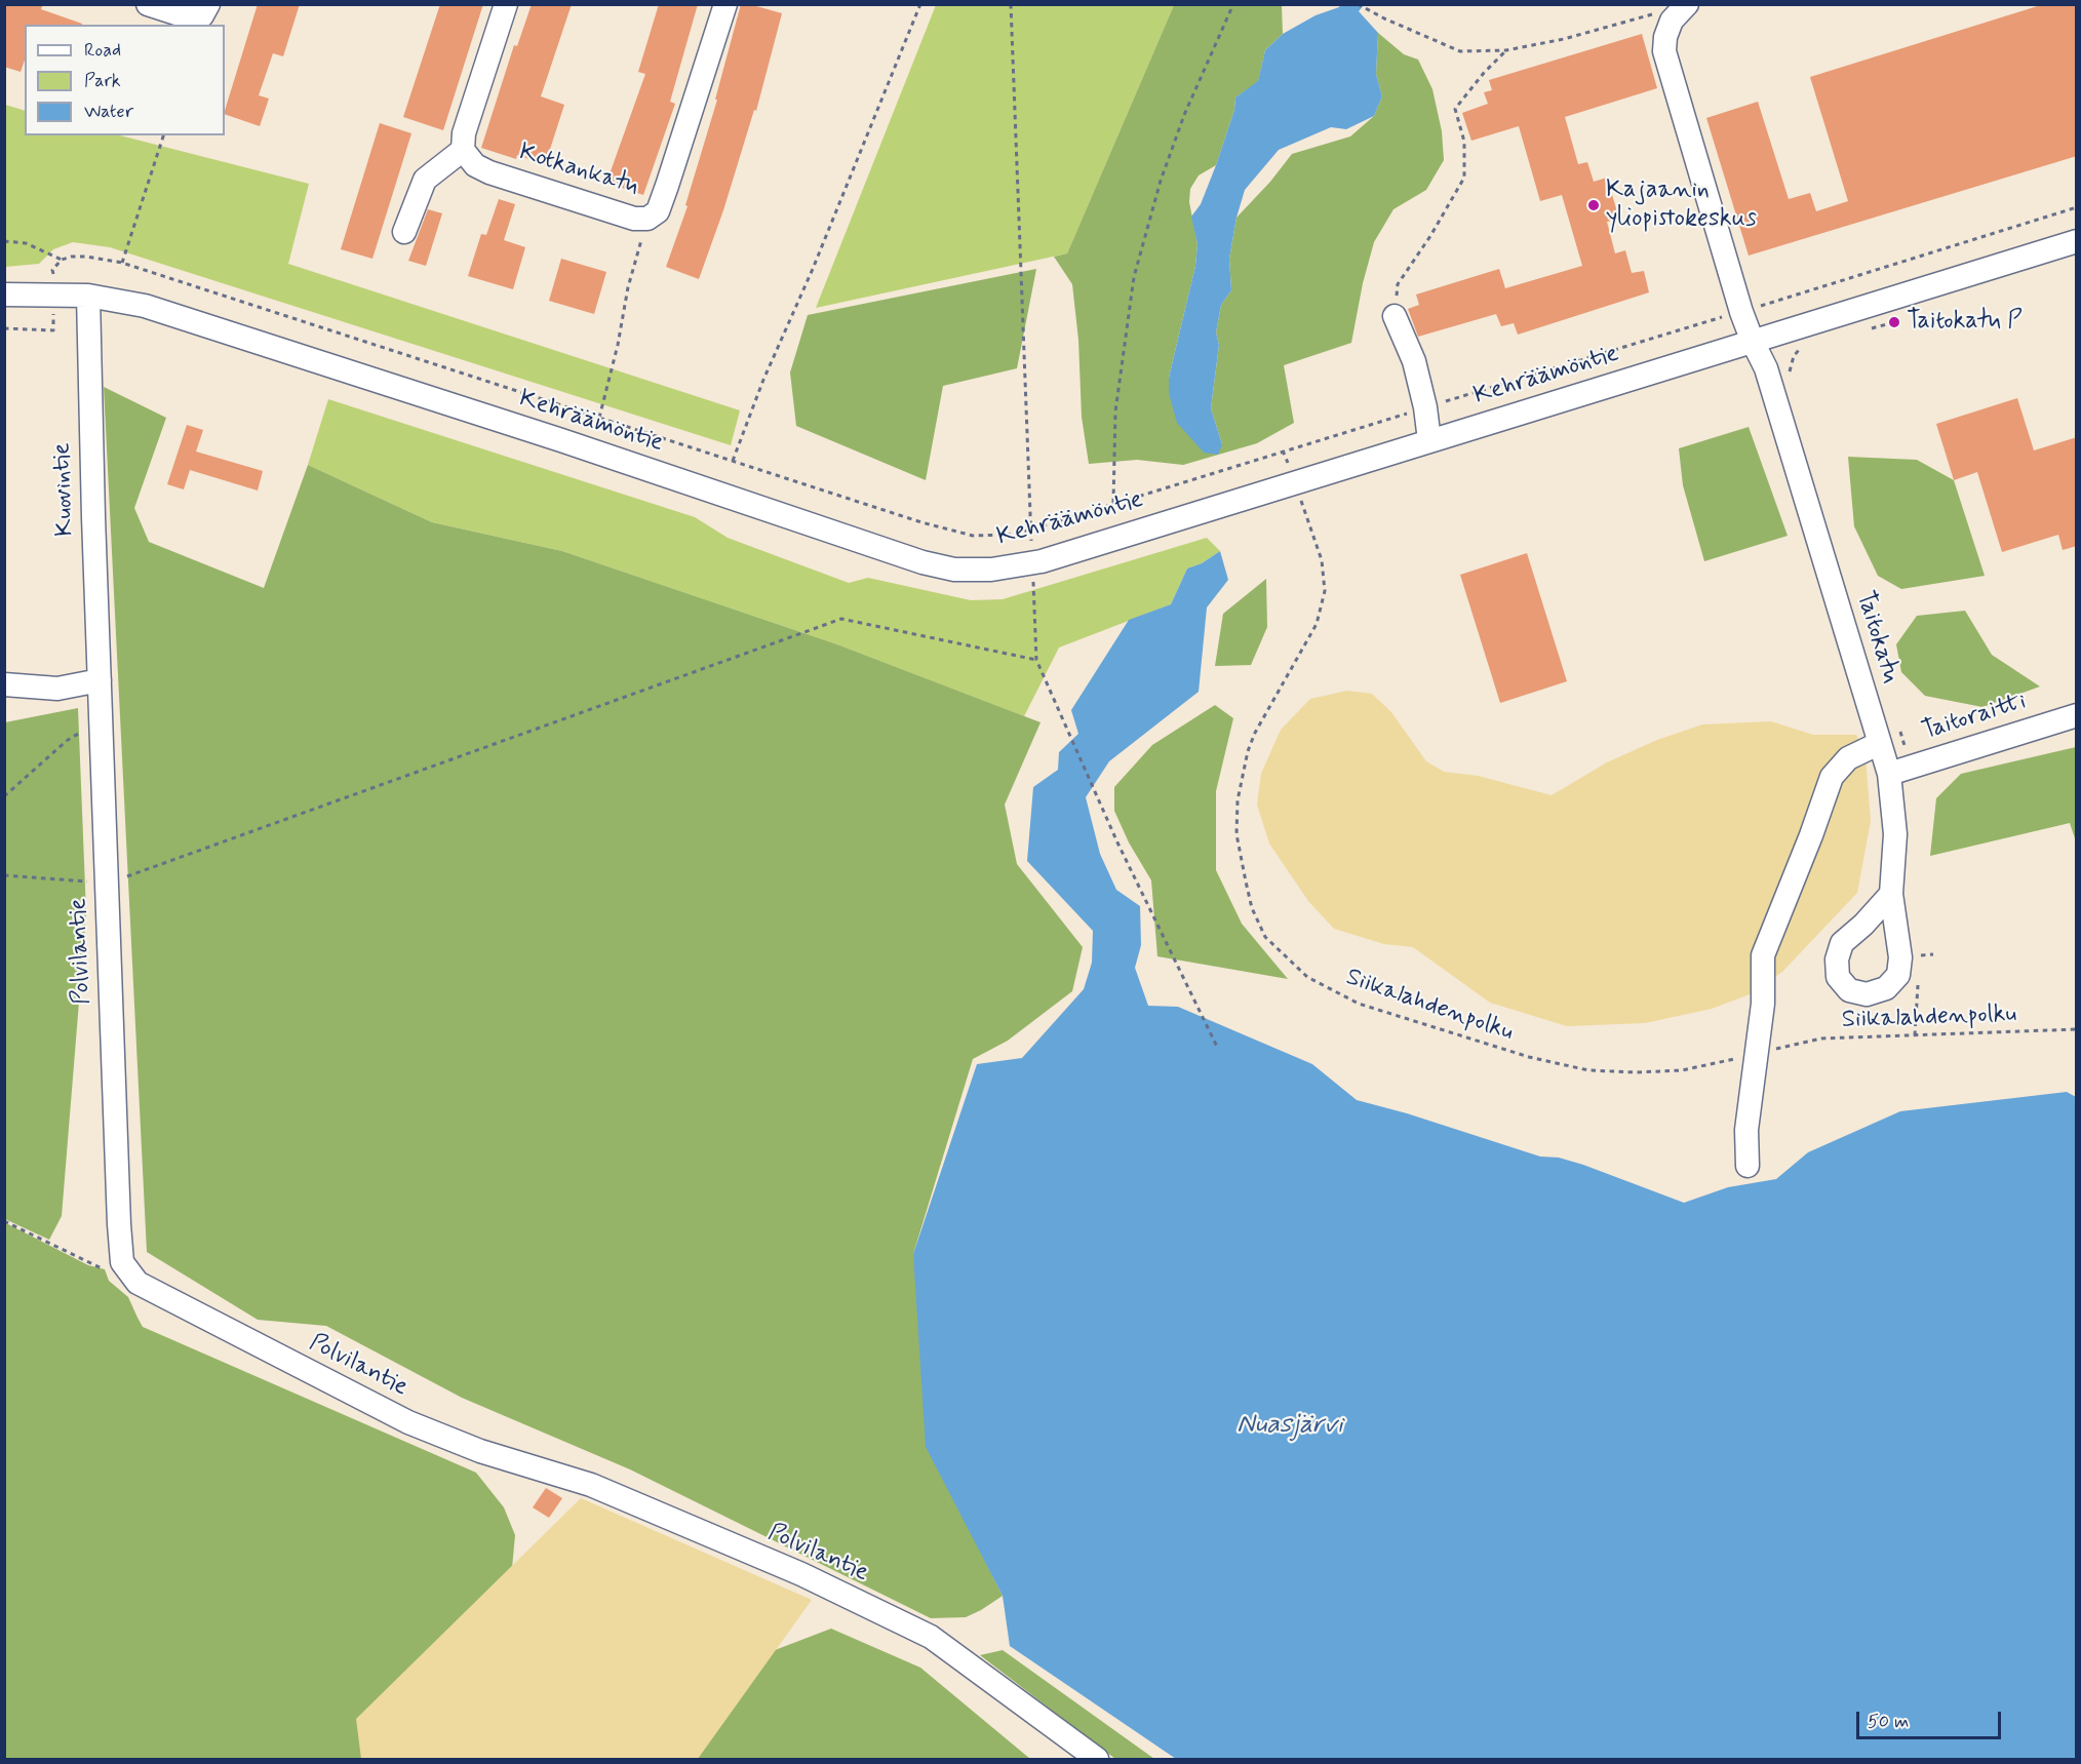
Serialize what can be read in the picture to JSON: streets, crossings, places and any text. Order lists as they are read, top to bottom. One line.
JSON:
{"streets":{"street":["Kotkankatu","Kehräämöntie","Kuovintie","Taitokatu","Taitoraitti","Polvilantie"],"path":["Siikalahdenpolku"]},"crossings":[["Kehräämöntie","Kuovintie"],["Kehräämöntie","Taitokatu"],["Kehräämöntie","Siikalahdenpolku"],["Kuovintie","Polvilantie"],["Taitokatu","Taitoraitti"]],"water":["Nuasjärvi"],"places":["Kajaanin yliopistokeskus","Taitokatu P"],"legend":["Road","Park","Water"],"scale_bar":"50 m"}
